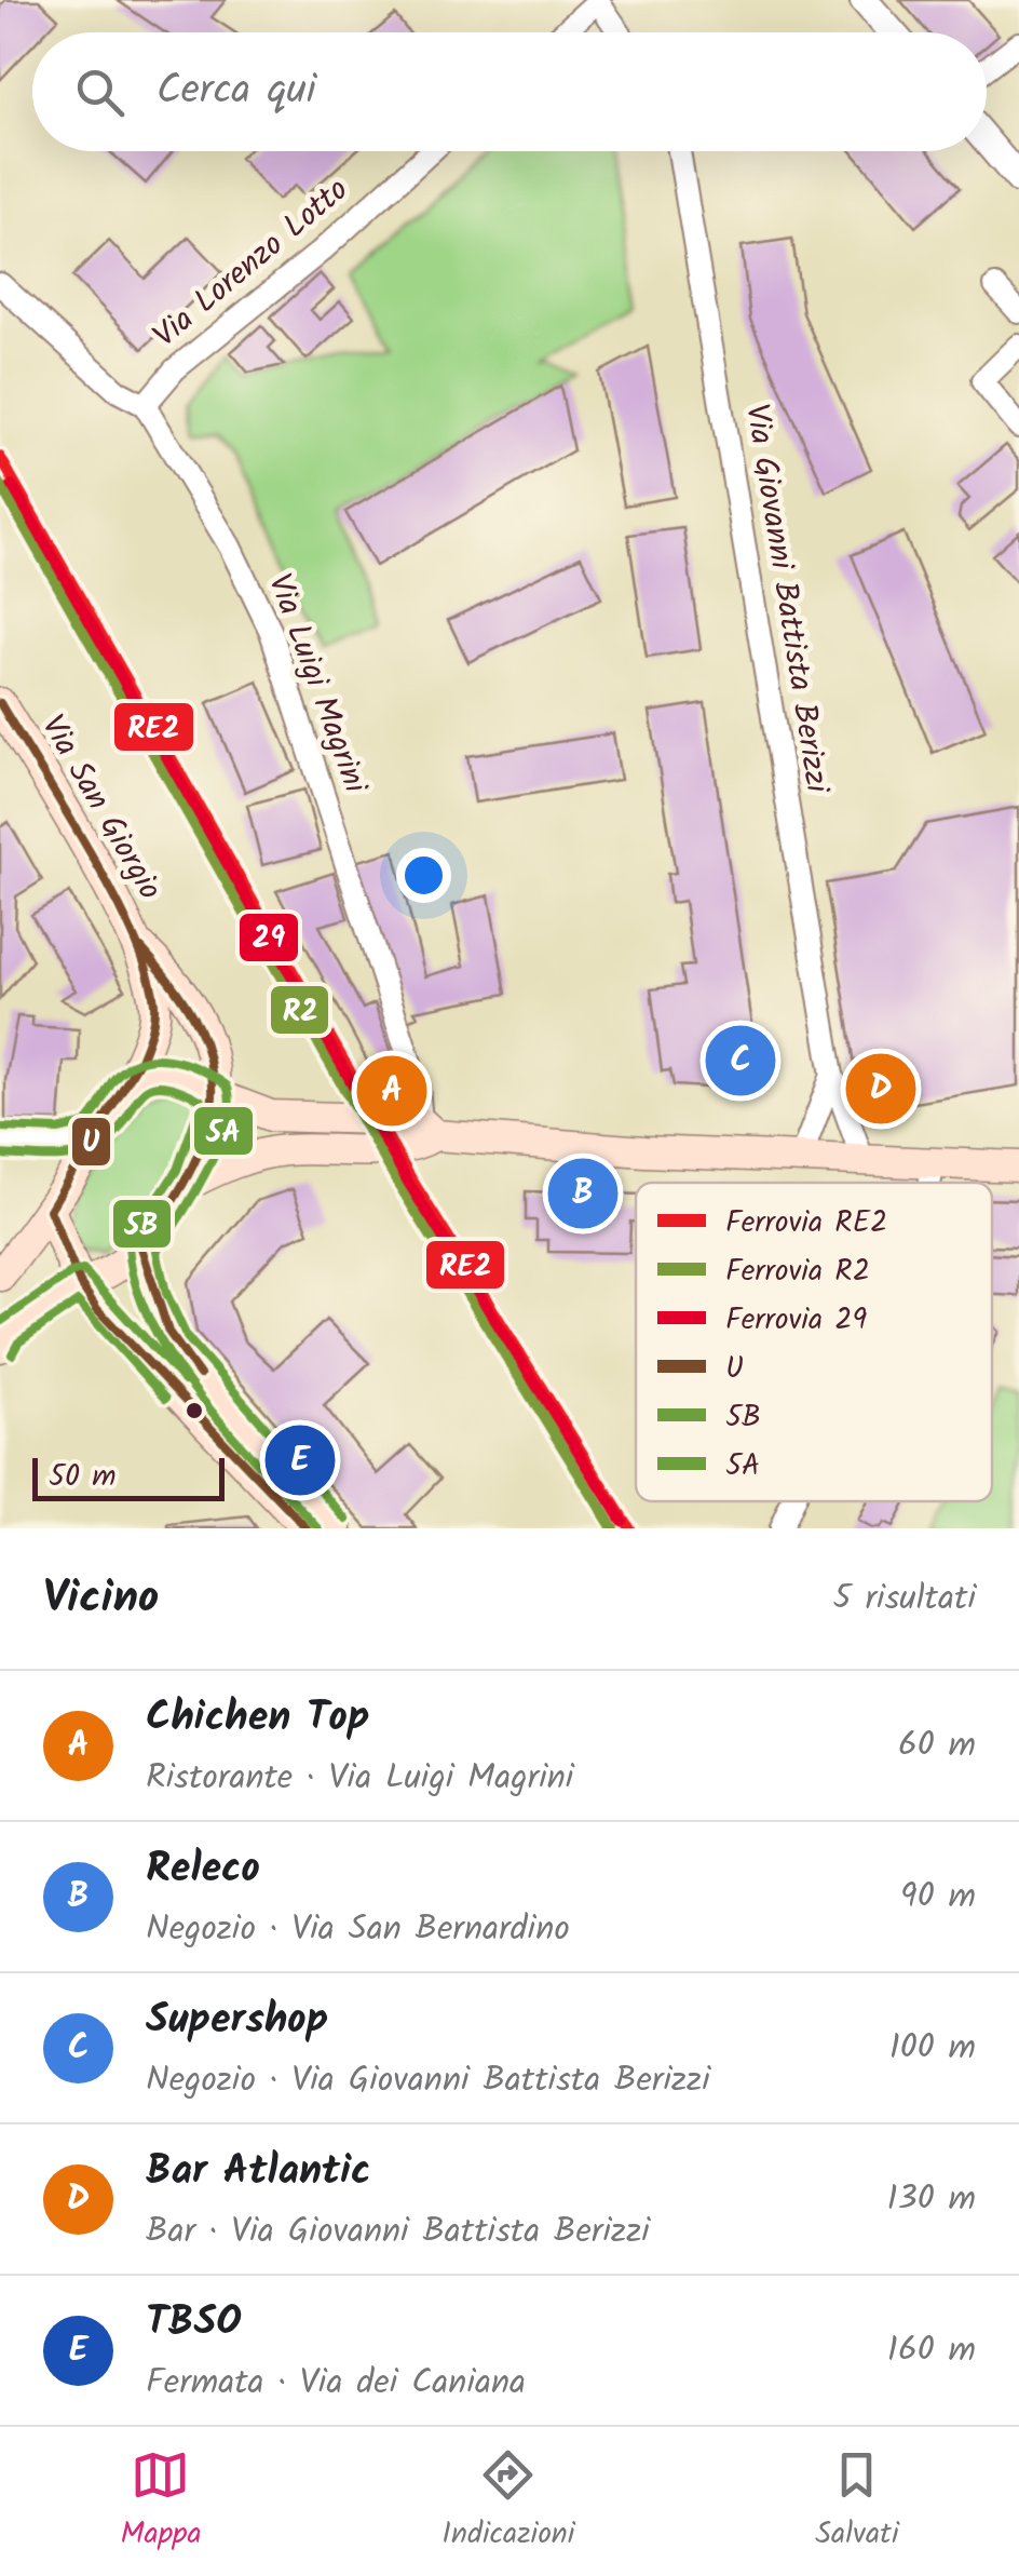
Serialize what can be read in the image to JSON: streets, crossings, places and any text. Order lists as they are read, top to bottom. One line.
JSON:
{"streets":{"main road":["Via San Giorgio"],"street":["Via Lorenzo Lotto","Via Giovanni Battista Berizzi","Via Luigi Magrini"]},"crossings":[["Via Lorenzo Lotto","Via Luigi Magrini"]],"lines":["rail line RE2","rail line R2","rail line 29","transit line U","transit line 5A","transit line 5B"],"legend":["Ferrovia RE2","Ferrovia R2","Ferrovia 29","U","5B","5A"],"scale_bar":"50 m","page":{"search":"Cerca qui","pins":["C","D","A","B","E"],"scale":"50 m","heading":["Vicino","5 risultati"],"list":[{"mark":"A","name":"Chichen Top","note":"Ristorante · Via Luigi Magrini","value":"60 m"},{"mark":"B","name":"Releco","note":"Negozio · Via San Bernardino","value":"90 m"},{"mark":"C","name":"Supershop","note":"Negozio · Via Giovanni Battista Berizzi","value":"100 m"},{"mark":"D","name":"Bar Atlantic","note":"Bar · Via Giovanni Battista Berizzi","value":"130 m"},{"mark":"E","name":"TBSO","note":"Fermata · Via dei Caniana","value":"160 m"}],"nav":["Mappa","Indicazioni","Salvati"]}}
